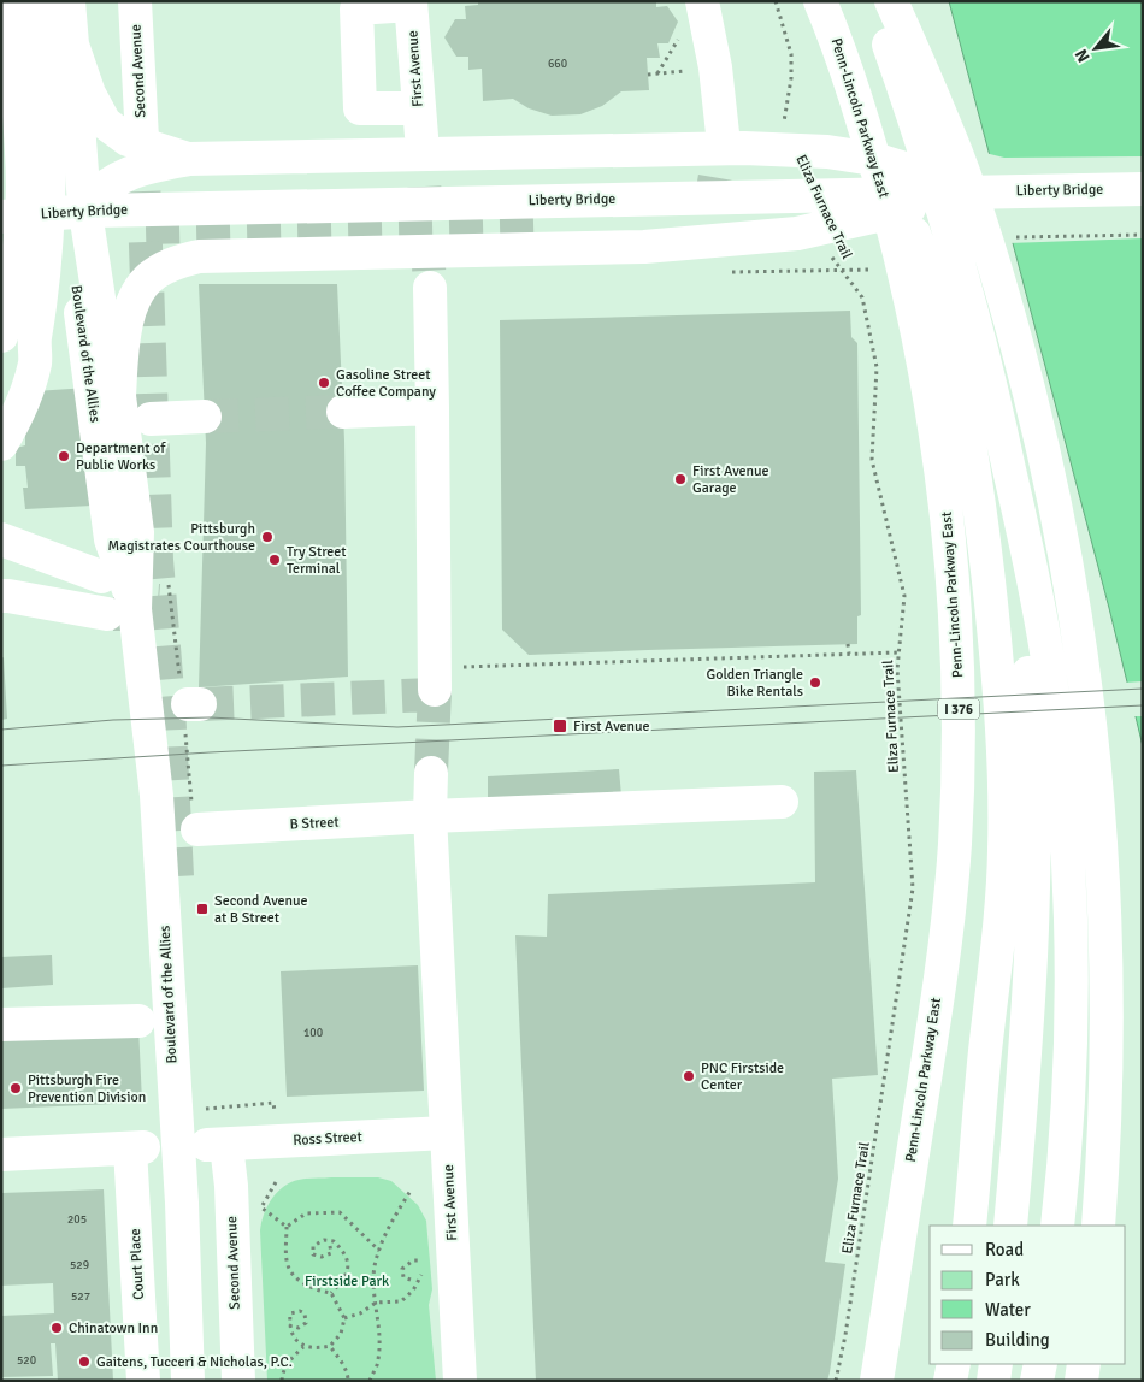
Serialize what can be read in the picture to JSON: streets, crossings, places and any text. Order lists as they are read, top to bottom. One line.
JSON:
{"streets":{"main road":["First Avenue","Second Avenue","Penn-Lincoln Parkway East","Liberty Bridge","Boulevard of the Allies","I 376","B Street","Ross Street","Court Place"],"path":["Eliza Furnace Trail"]},"crossings":[["First Avenue","B Street"],["First Avenue","Ross Street"],["Second Avenue","Ross Street"],["Liberty Bridge","Boulevard of the Allies"]],"parks":["Firstside Park"],"places":{"other":["Gasoline Street Coffee Company","Department of Public Works","First Avenue Garage","Pittsburgh Magistrates Courthouse","Try Street Terminal","Golden Triangle Bike Rentals","PNC Firstside Center","Pittsburgh Fire Prevention Division","Chinatown Inn","Gaitens, Tucceri & Nicholas, P.C."],"transit":["First Avenue","Second Avenue at B Street"]},"house_numbers":["660","100","205","529","527","520"],"legend":["Road","Park","Water","Building"],"north":"bottom left"}
